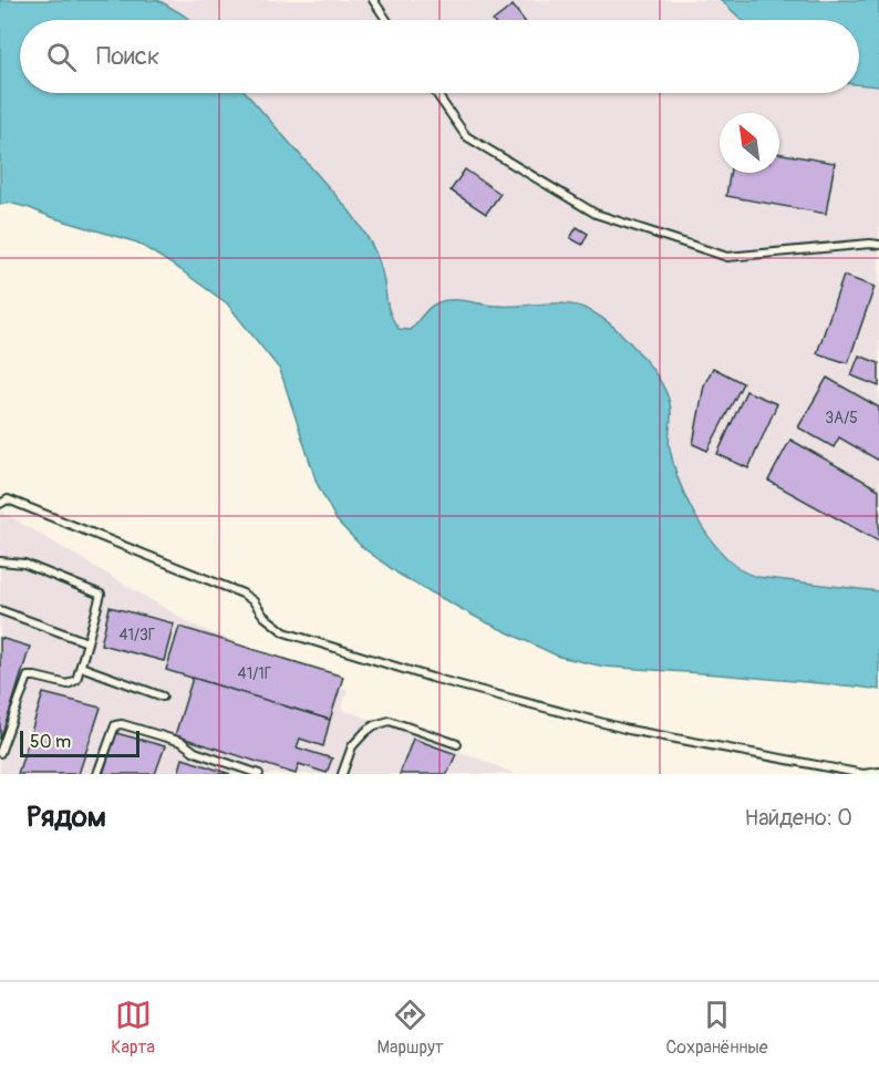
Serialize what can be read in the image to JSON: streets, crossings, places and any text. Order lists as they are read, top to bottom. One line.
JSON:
{"house_numbers":["3А/5","41/3Г","41/1Г"],"scale_bar":"50 m","north":"top left","page":{"search":"Поиск","scale":"50 m","heading":["Рядом","Найдено: 0"],"nav":["Карта","Маршрут","Сохранённые"]}}
